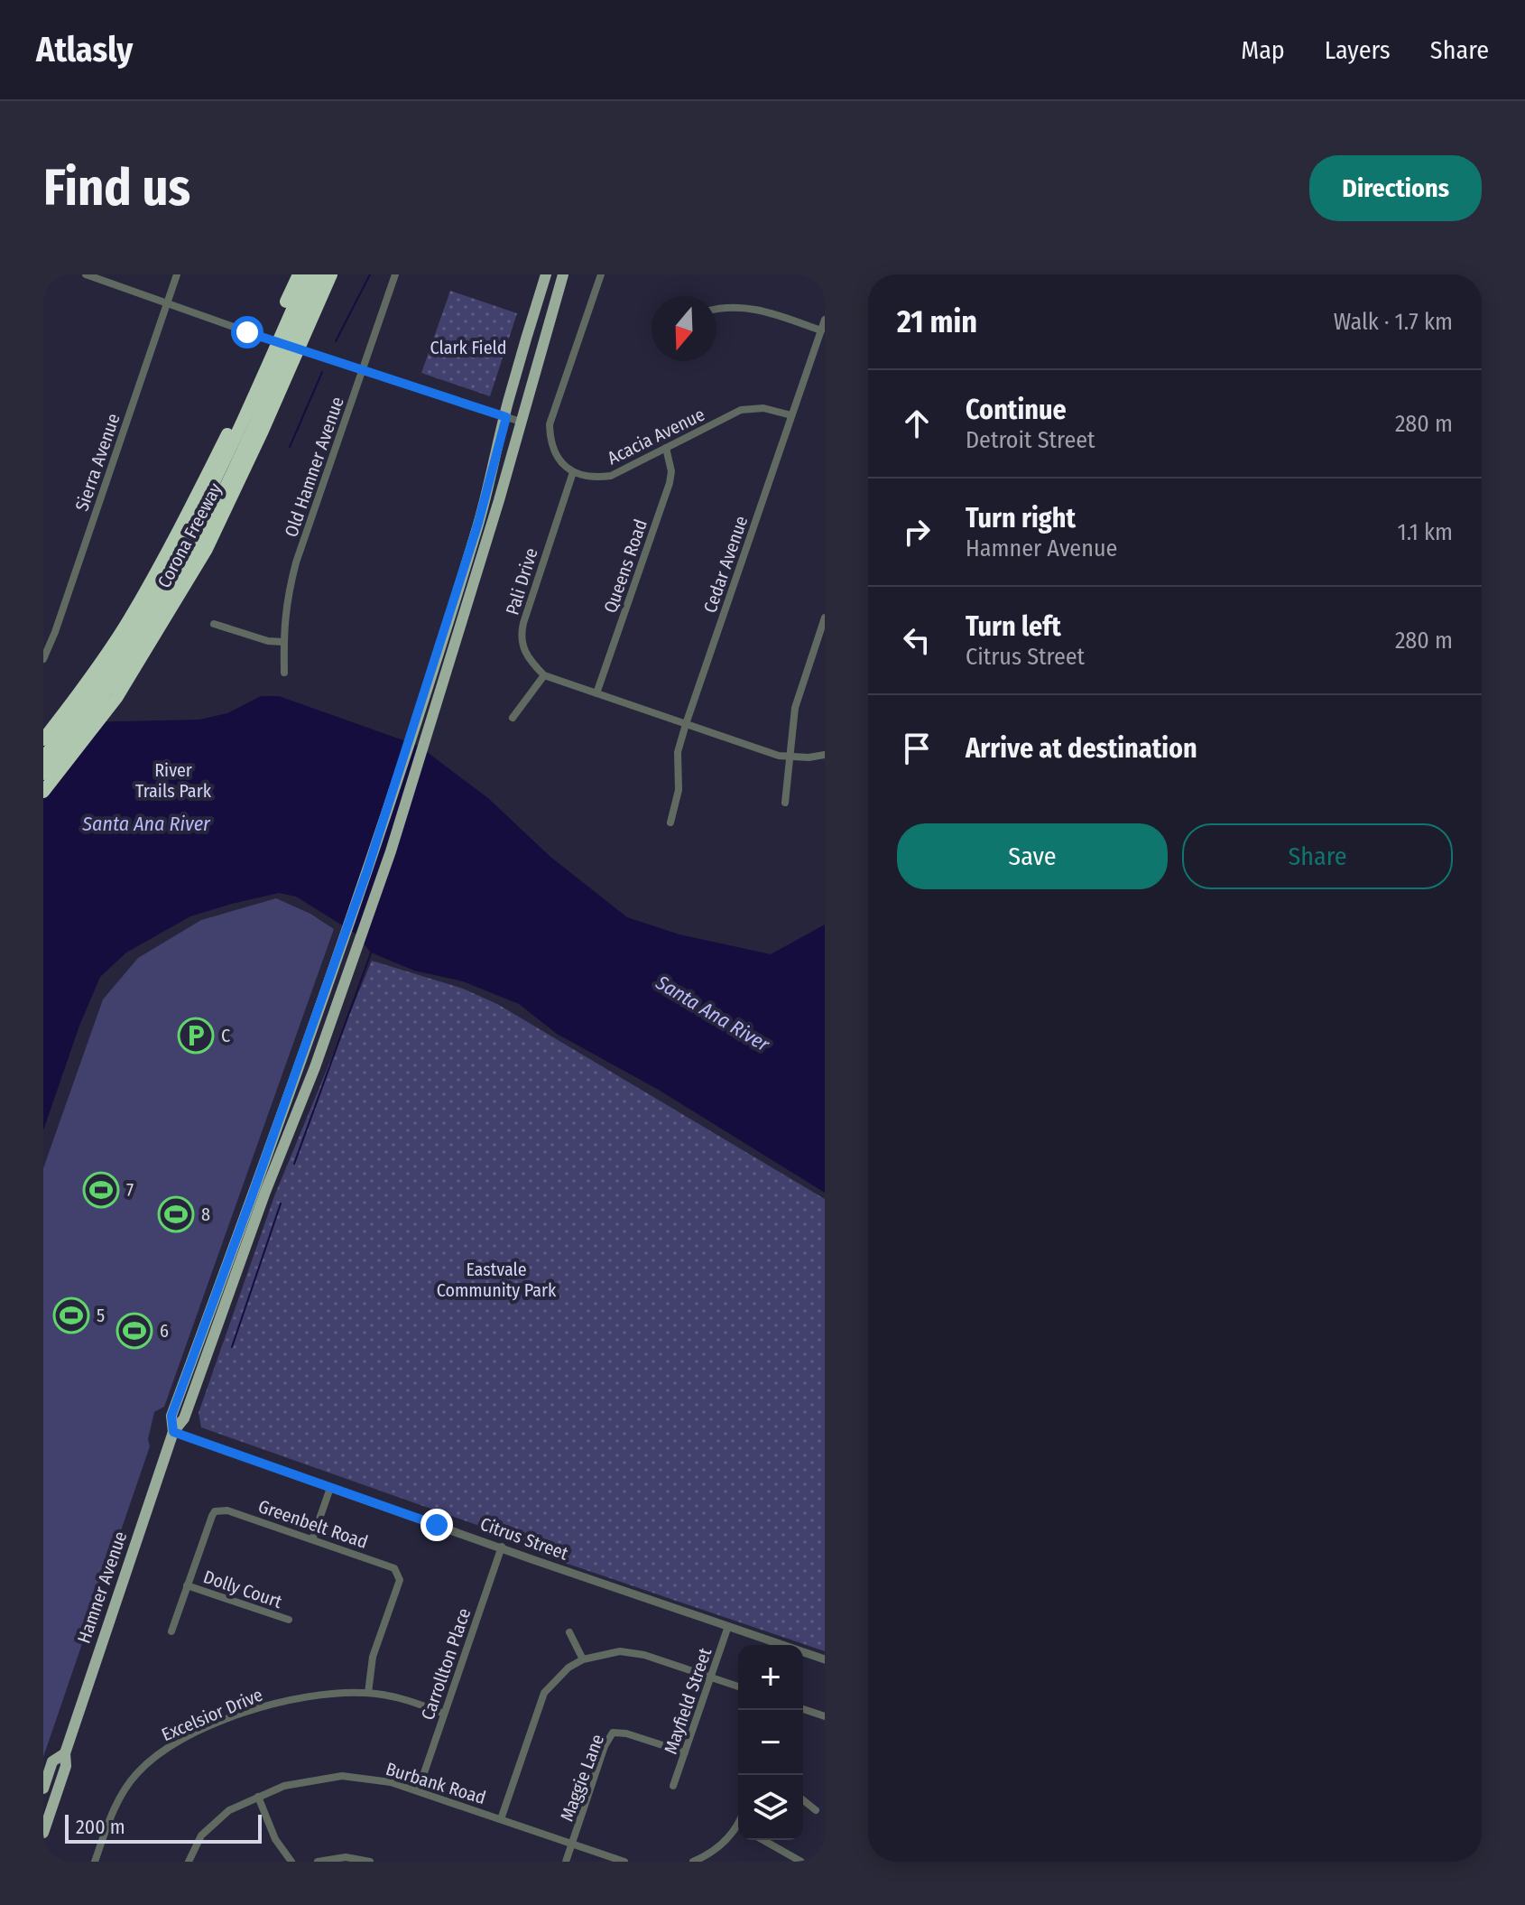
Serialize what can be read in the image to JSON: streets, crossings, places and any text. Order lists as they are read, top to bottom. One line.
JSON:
{"streets":{"highway":["Corona Freeway"],"main road":["Hamner Avenue"],"street":["Acacia Avenue","Sierra Avenue","Old Hamner Avenue","Cedar Avenue","Queens Road","Pali Drive","Greenbelt Road","Citrus Street","Dolly Court","Carrollton Place","Mayfield Street","Excelsior Drive","Maggie Lane","Burbank Road"]},"crossings":[["Acacia Avenue","Cedar Avenue"],["Acacia Avenue","Queens Road"],["Acacia Avenue","Pali Drive"],["Greenbelt Road","Dolly Court"],["Greenbelt Road","Excelsior Drive"],["Citrus Street","Hamner Avenue"],["Citrus Street","Carrollton Place"],["Citrus Street","Mayfield Street"],["Carrollton Place","Excelsior Drive"],["Carrollton Place","Burbank Road"],["Mayfield Street","Maggie Lane"],["Maggie Lane","Burbank Road"]],"water":["Santa Ana River"],"parks":["Clark Field","River Trails Park","Eastvale Community Park"],"places":{"parking":["C"],"sports":["7","8","5","6"]},"scale_bar":"200 m","north":"bottom","page":{"header":"Atlasly","nav":["Map","Layers","Share"],"buttons":["Directions",["Save","Share"]],"title":"Find us","heading":["21 min","Walk · 1.7 km"],"list":[["Continue","Detroit Street","280 m"],["Turn right","Hamner Avenue","1.1 km"],["Turn left","Citrus Street","280 m"],"Arrive at destination"],"map_buttons":["+","−"],"scale":"200 m"}}
